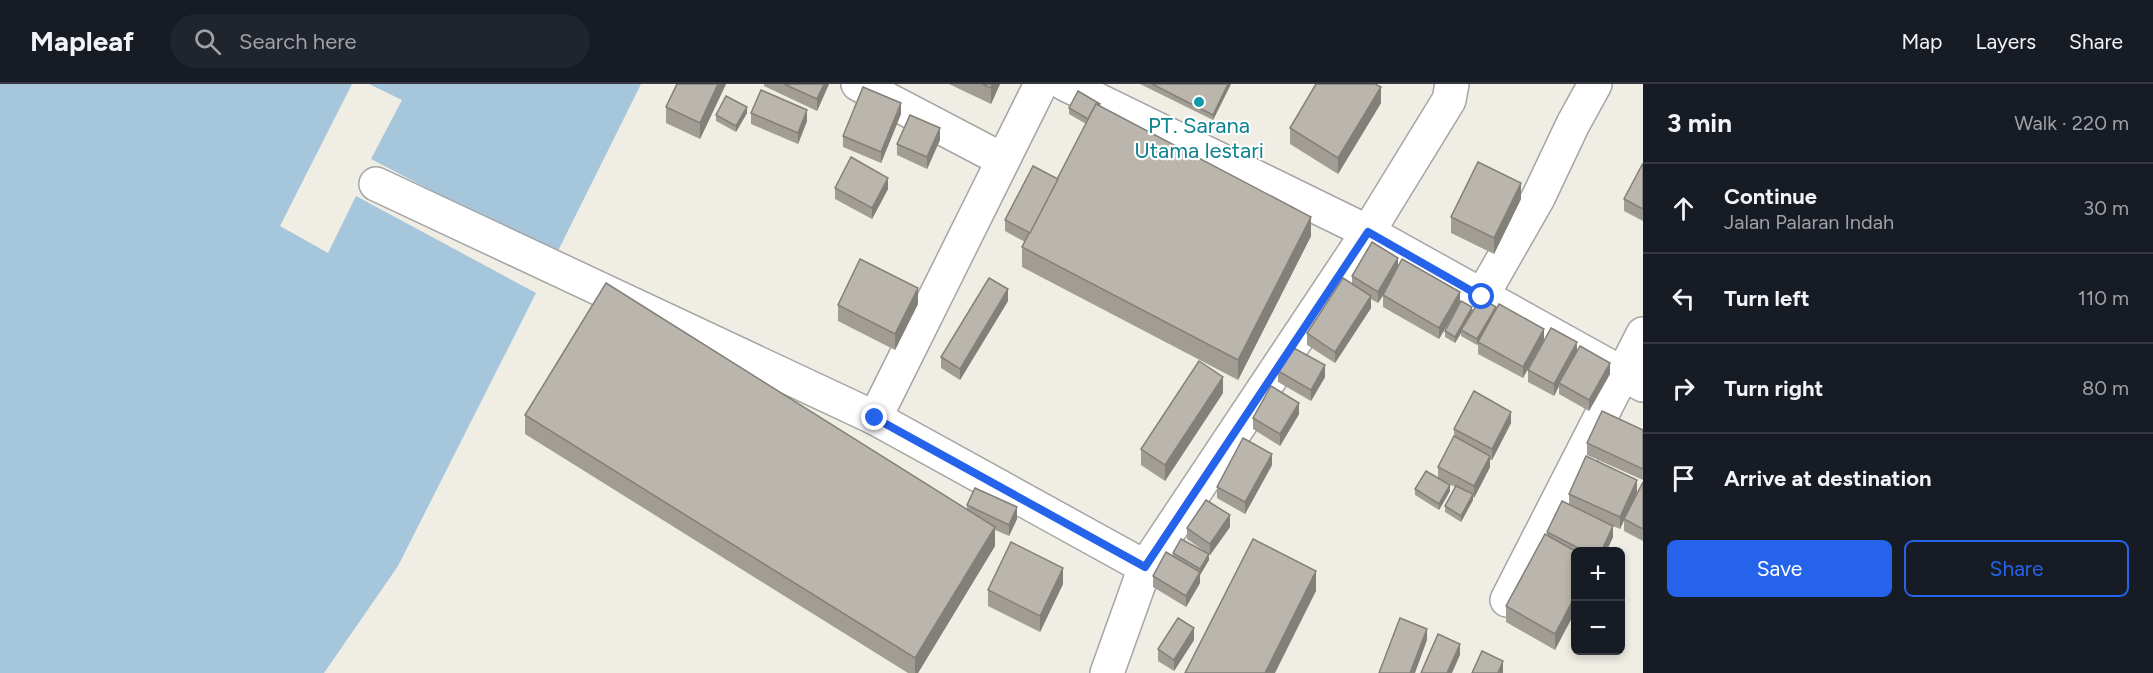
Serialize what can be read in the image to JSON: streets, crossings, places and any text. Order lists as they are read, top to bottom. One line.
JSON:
{"places":["PT. Sarana Utama lestari"],"page":{"header":"Mapleaf","search":"Search here","nav":["Map","Layers","Share"],"heading":["3 min","Walk · 220 m"],"list":[["Continue","Jalan Palaran Indah","30 m"],["Turn left","110 m"],["Turn right","80 m"],"Arrive at destination"],"buttons":["Save","Share"],"map_buttons":["+","−"]}}
